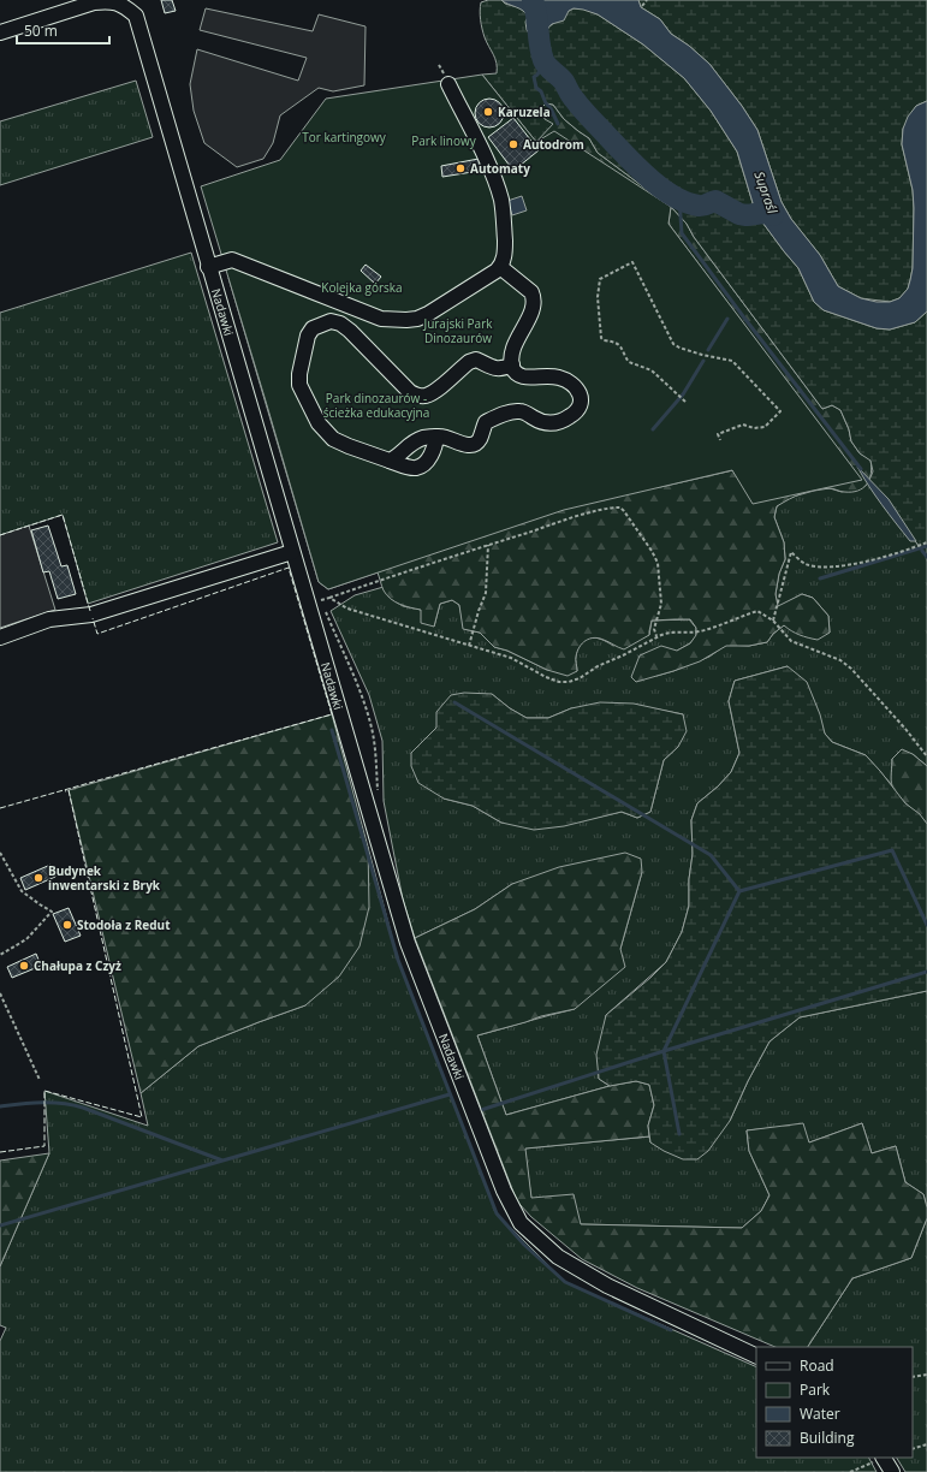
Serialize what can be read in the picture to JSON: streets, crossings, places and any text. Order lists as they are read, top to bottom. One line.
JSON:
{"streets":{"street":["Nadawki"]},"water":["Supraśl"],"parks":["Tor kartingowy","Park linowy","Kolejka górska","Jurajski Park Dinozaurów","Park dinozaurów - ścieżka edukacyjna"],"places":["Karuzela","Autodrom","Automaty","Budynek inwentarski z Bryk","Stodoła z Redut","Chałupa z Czyż"],"legend":["Road","Park","Water","Building"],"scale_bar":"50 m"}
